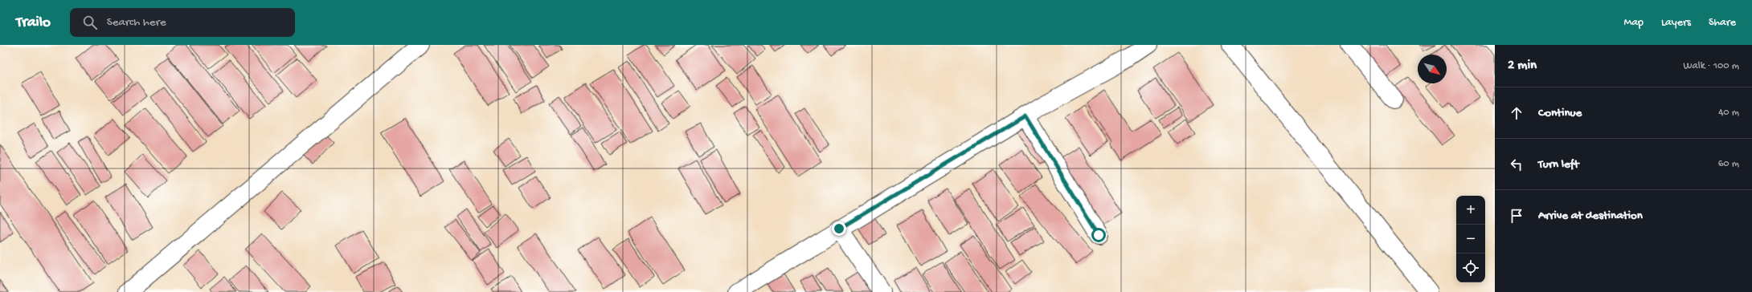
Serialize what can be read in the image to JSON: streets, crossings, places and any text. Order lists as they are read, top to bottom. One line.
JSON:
{"north":"bottom right","page":{"header":"Trailo","search":"Search here","nav":["Map","Layers","Share"],"heading":["2 min","Walk · 100 m"],"list":[["Continue","40 m"],["Turn left","60 m"],"Arrive at destination"],"map_buttons":["+","−"]}}
